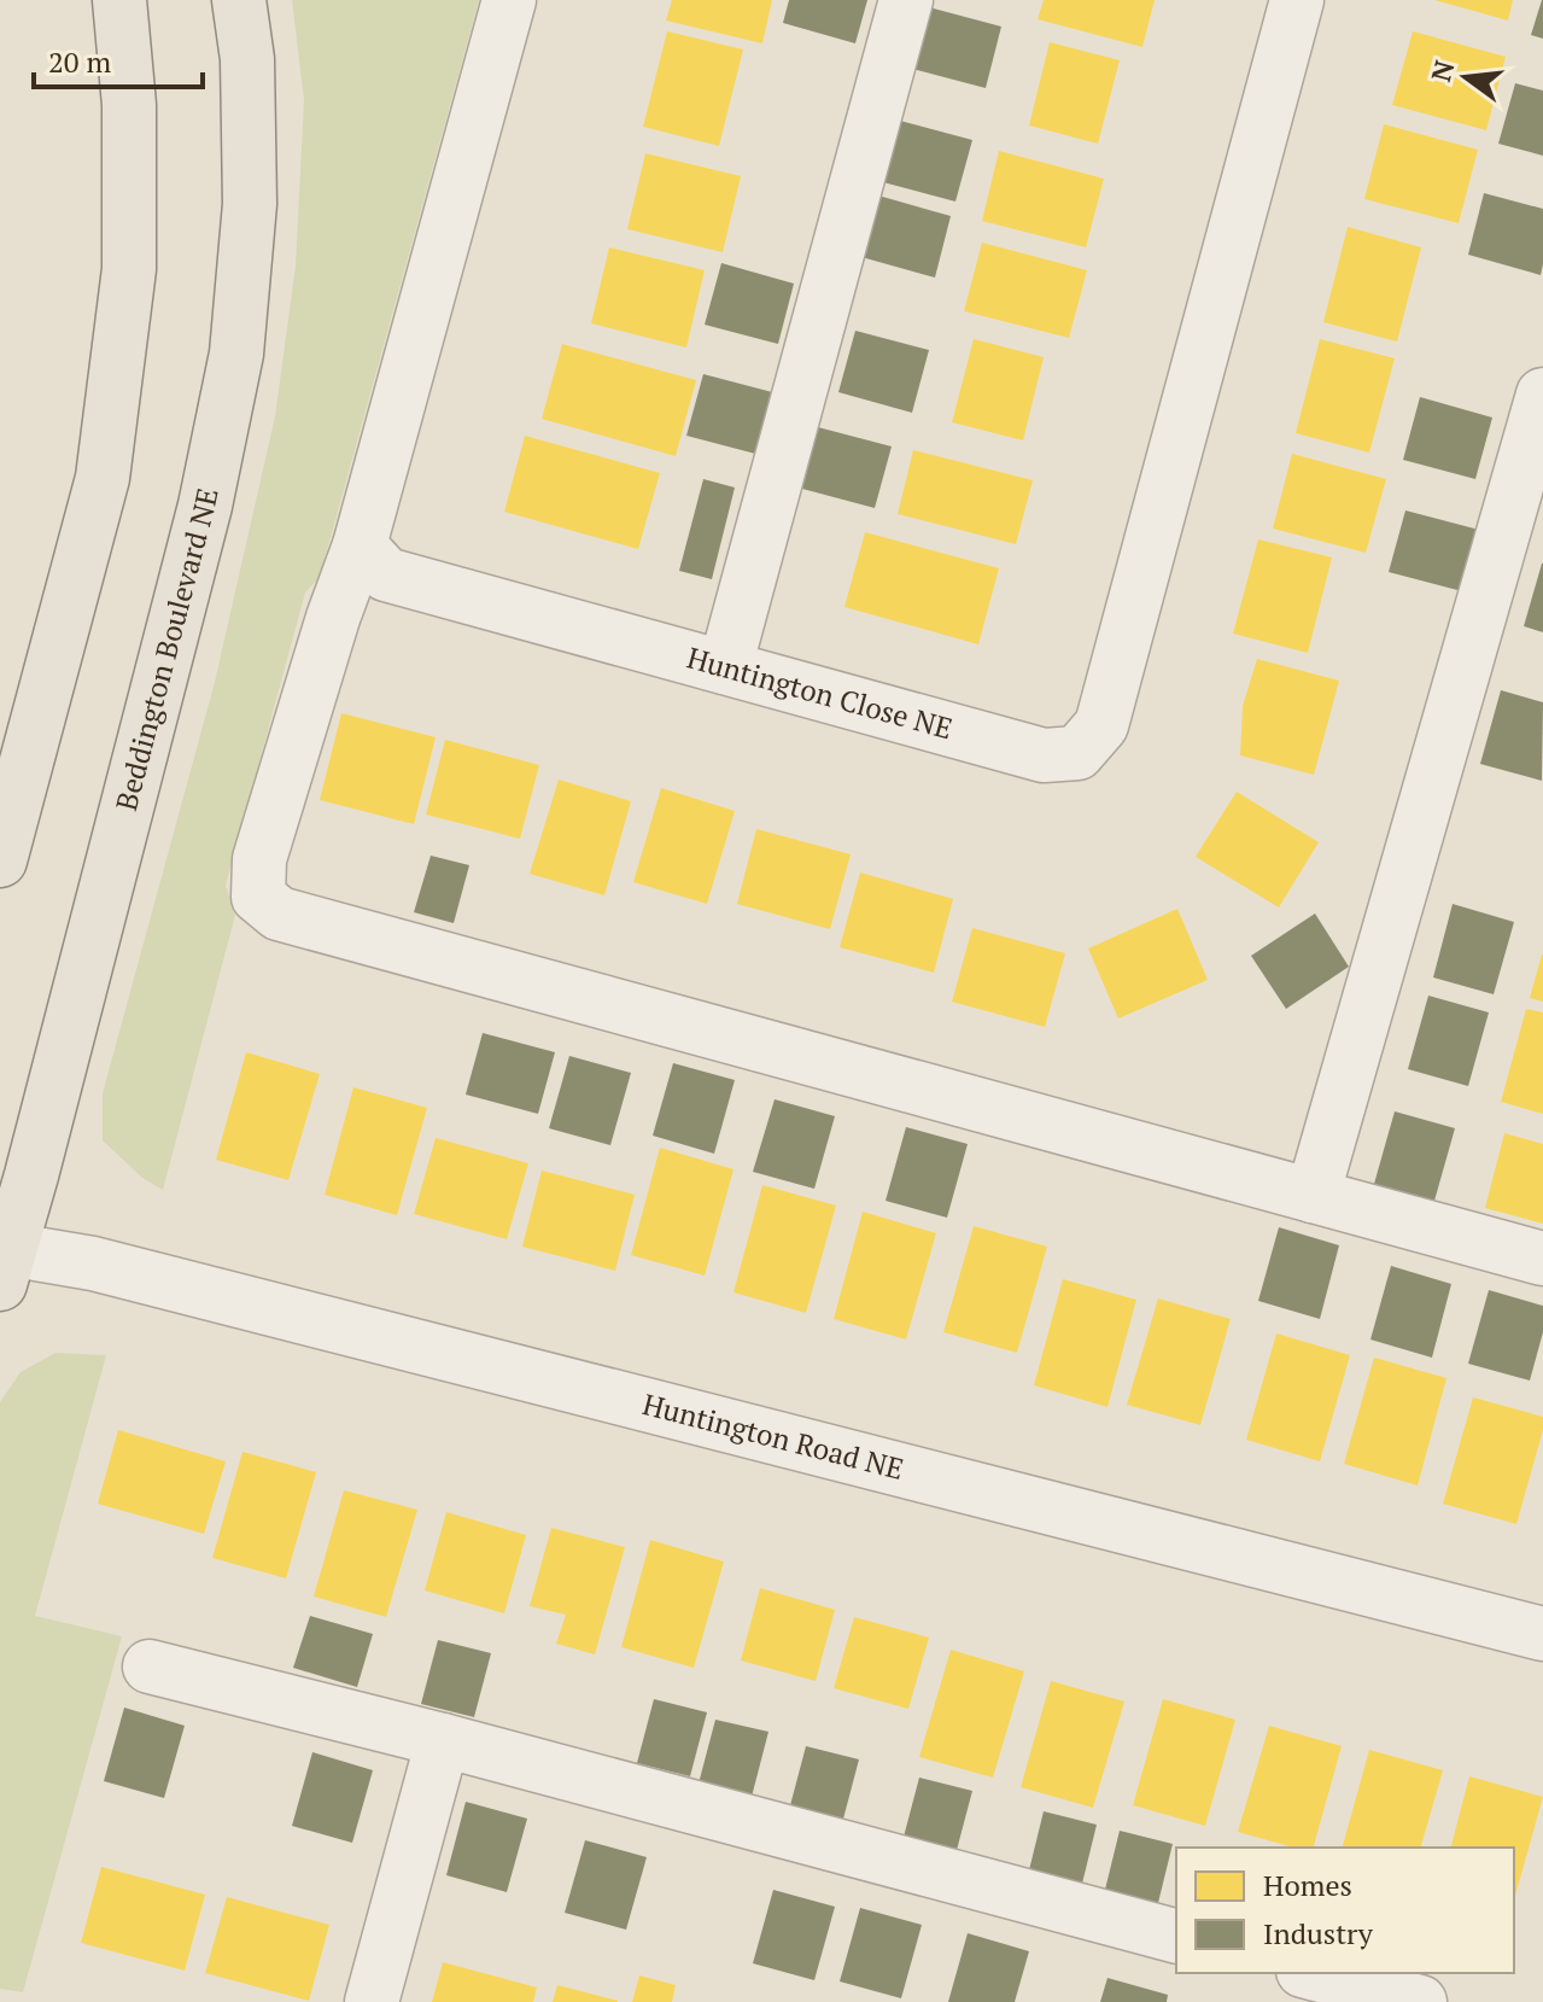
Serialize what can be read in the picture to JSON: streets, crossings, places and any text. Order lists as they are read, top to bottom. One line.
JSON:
{"streets":{"main road":["Beddington Boulevard NE"],"street":["Huntington Close NE","Huntington Road NE"]},"crossings":[["Beddington Boulevard NE","Huntington Road NE"]],"legend":["Homes","Industry"],"scale_bar":"20 m","north":"left"}
